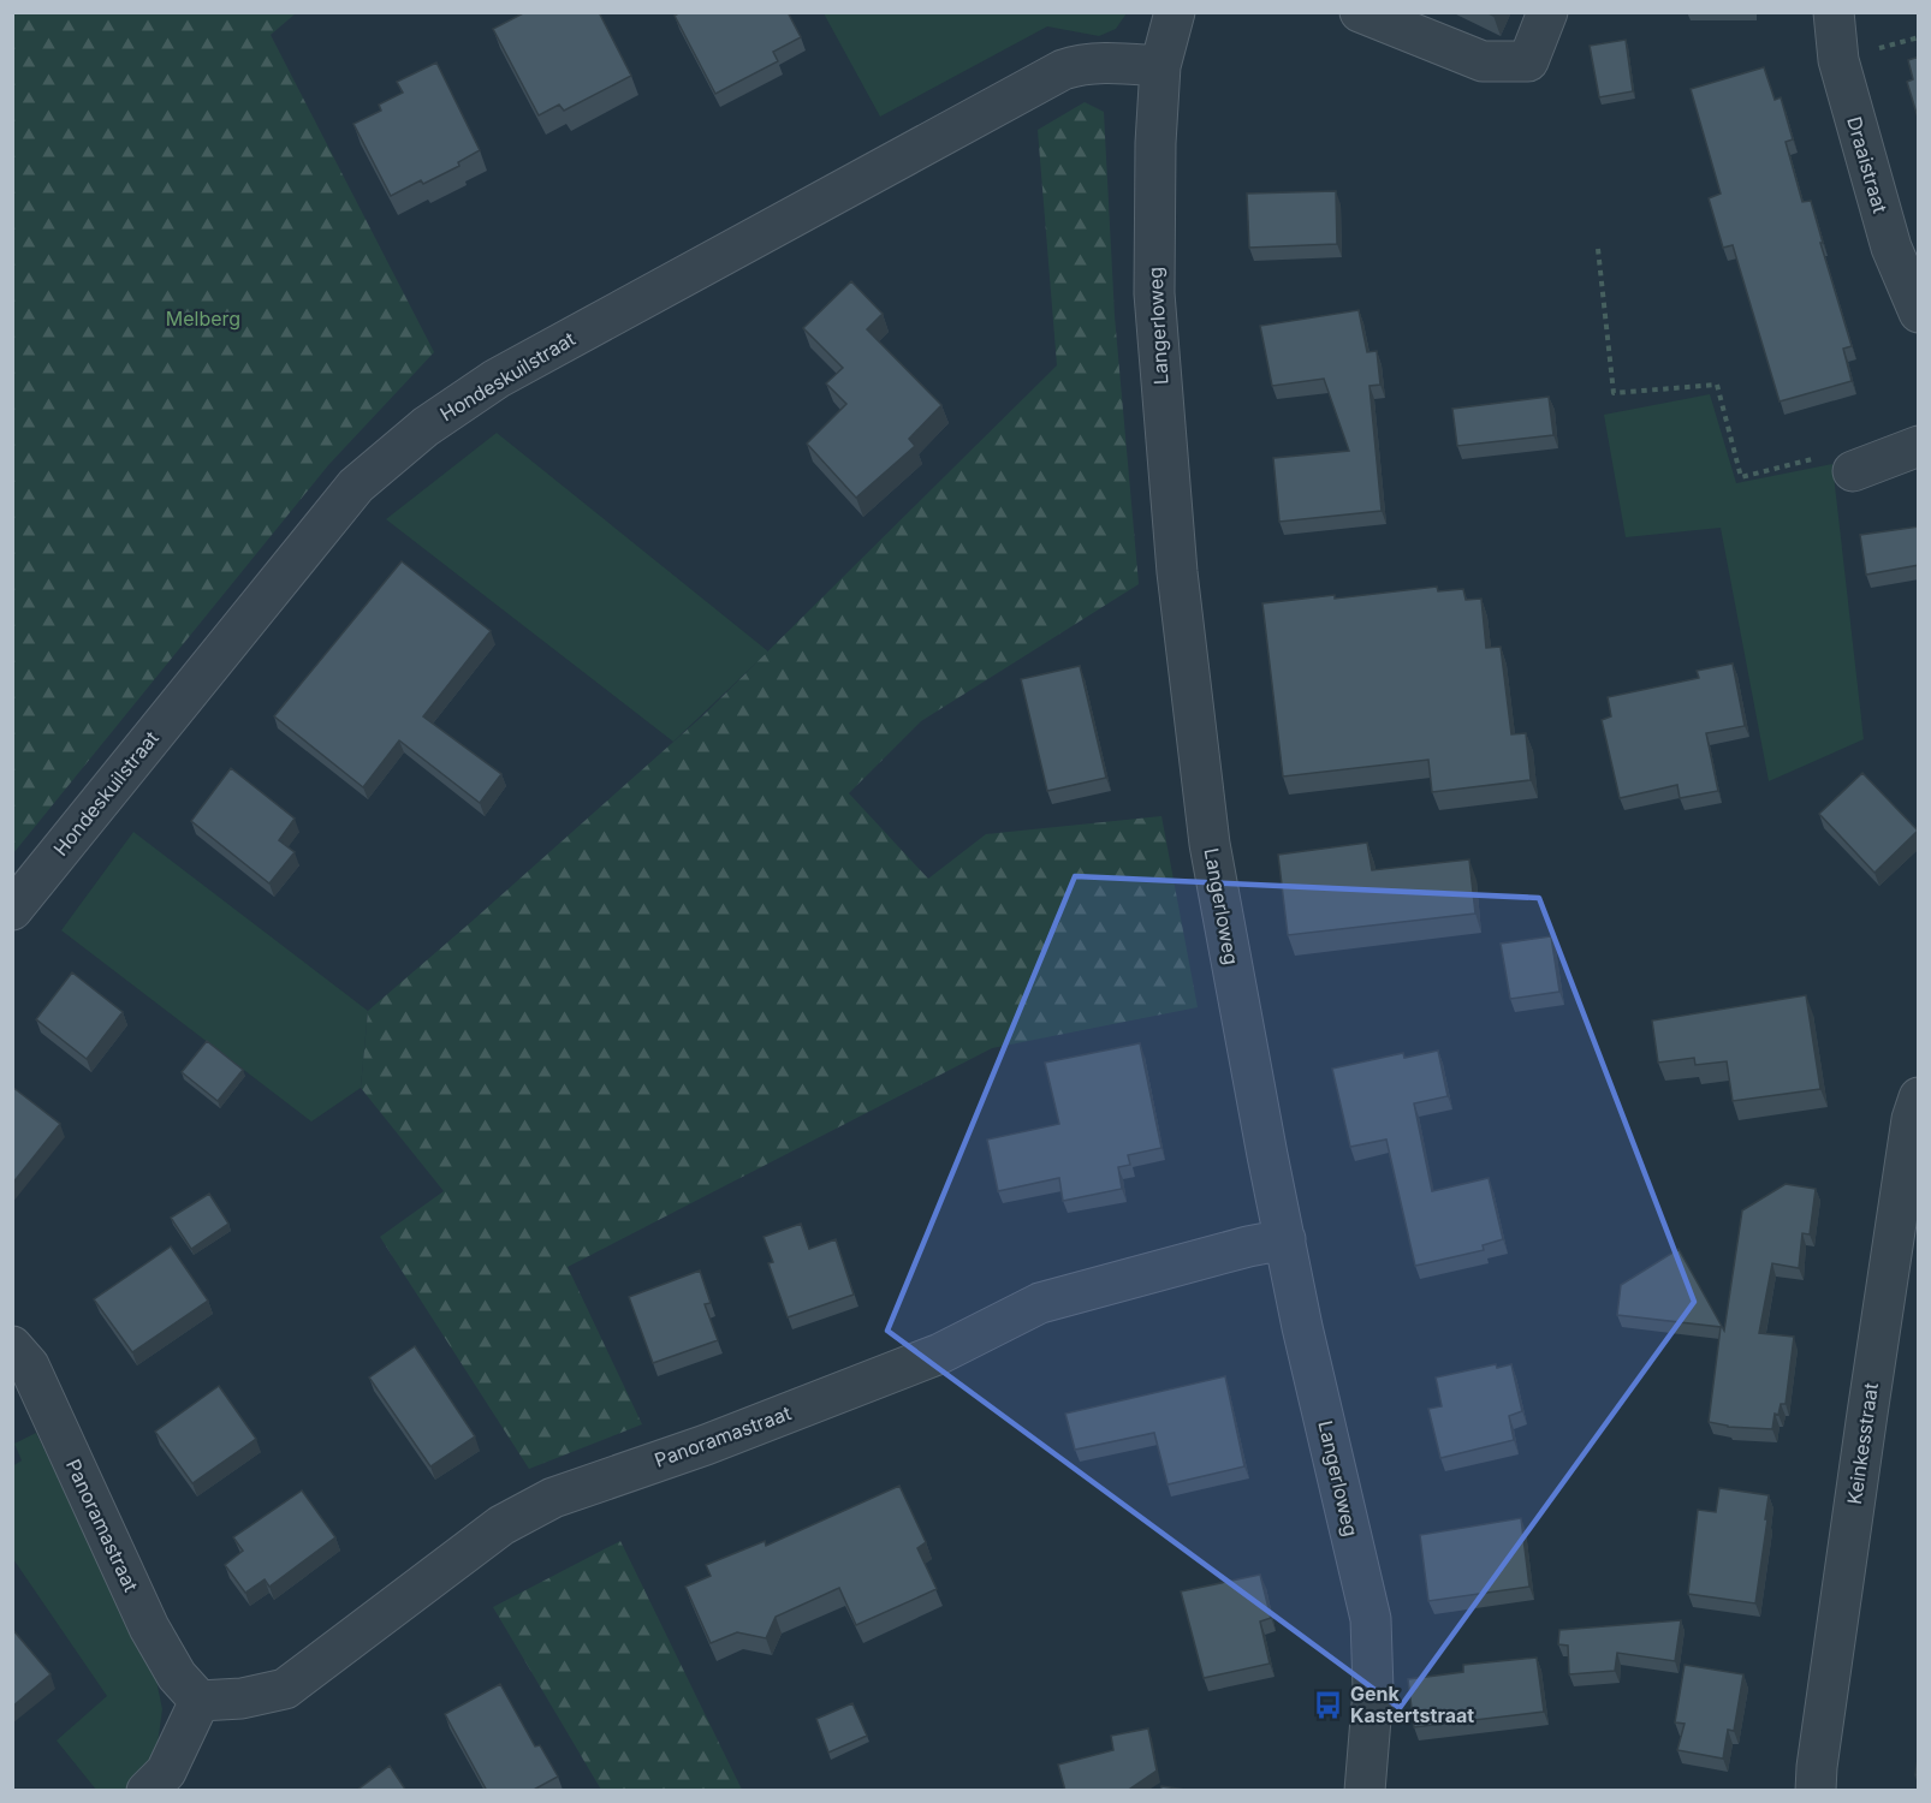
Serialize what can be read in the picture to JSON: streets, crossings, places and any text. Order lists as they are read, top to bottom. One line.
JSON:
{"streets":{"street":["Draaistraat","Langerloweg","Hondeskuilstraat","Panoramastraat","Keinkesstraat"]},"crossings":[["Langerloweg","Hondeskuilstraat"],["Langerloweg","Panoramastraat"]],"parks":["Melberg"],"places":{"bus stop":["Genk Kastertstraat"]}}
